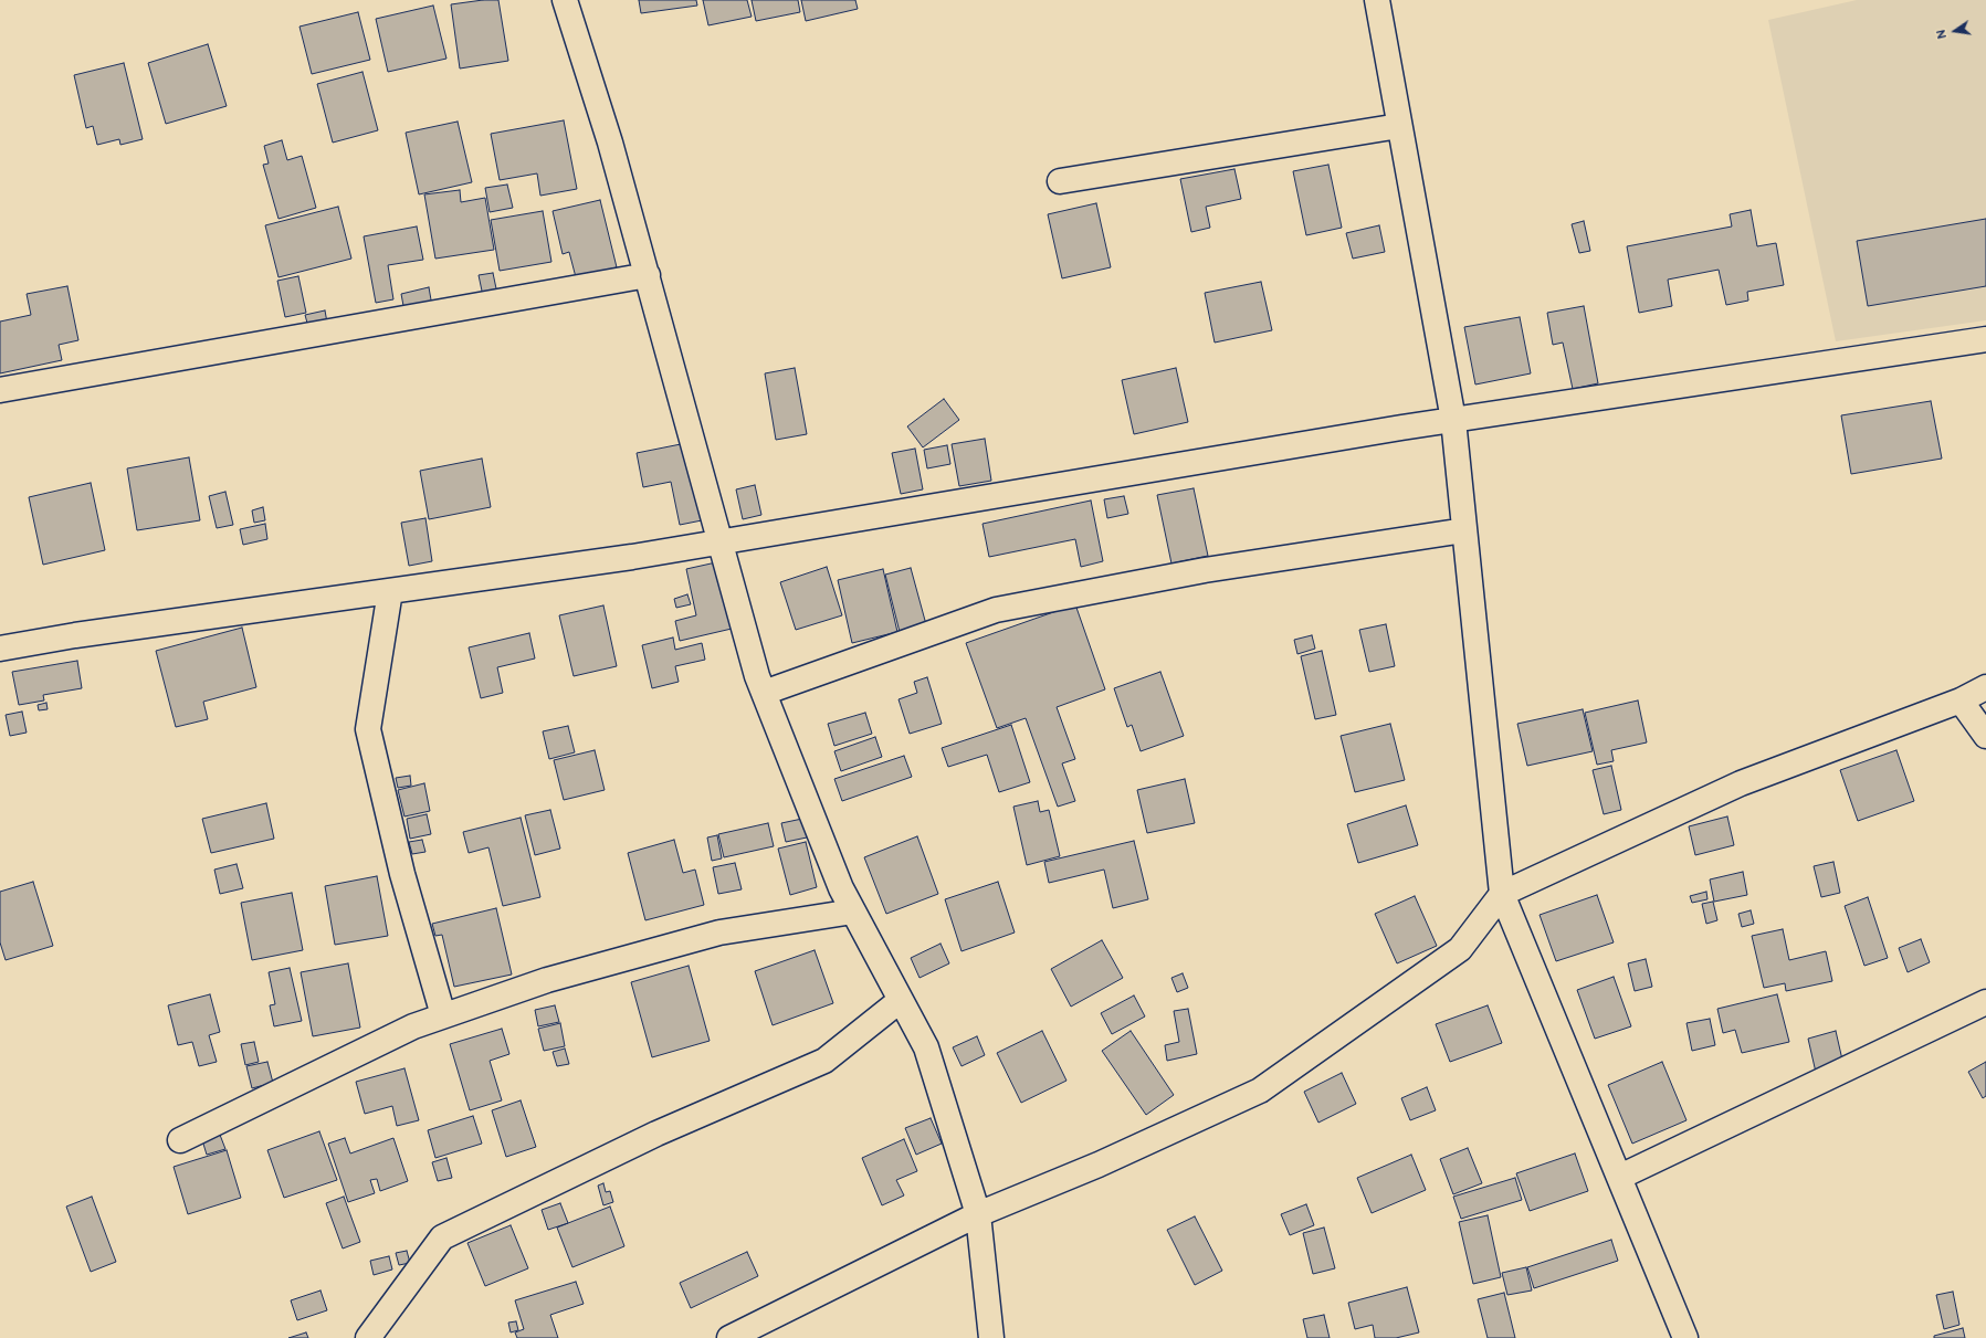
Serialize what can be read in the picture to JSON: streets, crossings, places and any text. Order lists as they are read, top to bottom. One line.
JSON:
{"north":"left"}
